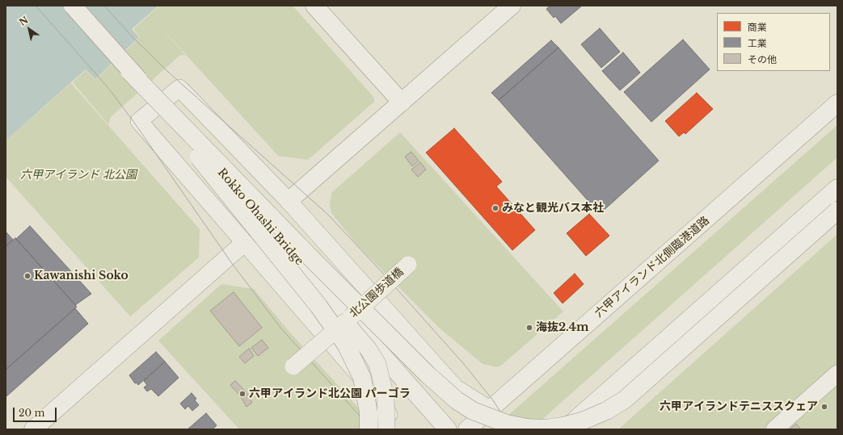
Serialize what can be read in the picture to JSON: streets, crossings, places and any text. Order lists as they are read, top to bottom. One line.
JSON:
{"streets":{"street":["Rokko Ohashi Bridge","六甲アイランド北側臨港道路","北公園歩道橋"]},"parks":["六甲アイランド 北公園"],"places":["みなと観光バス本社","Kawanishi Soko","海抜2.4m","六甲アイランド北公園 パーゴラ","六甲アイランドテニススクェア"],"legend":["商業","工業","その他"],"scale_bar":"20 m","north":"top left"}
